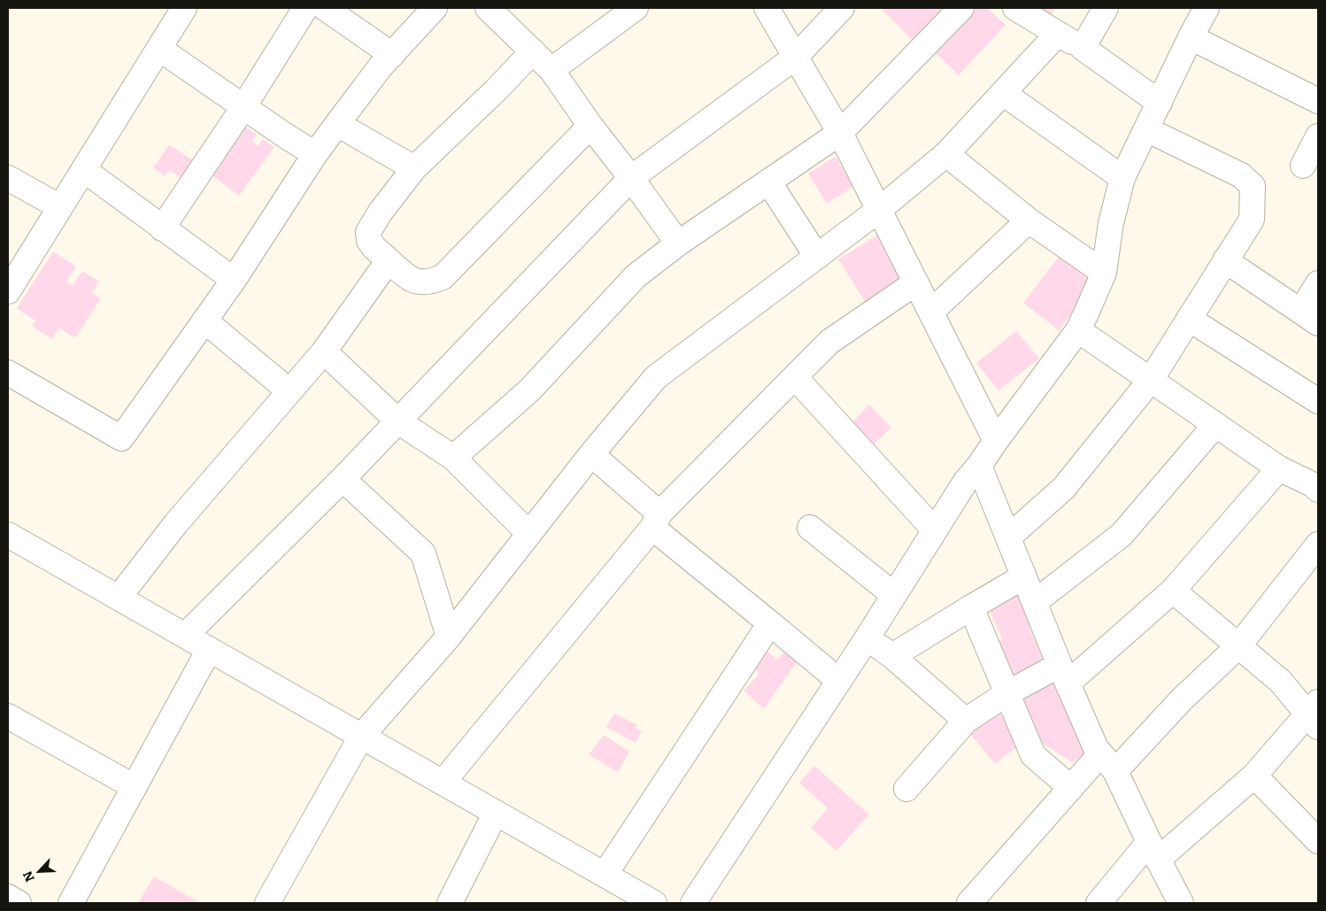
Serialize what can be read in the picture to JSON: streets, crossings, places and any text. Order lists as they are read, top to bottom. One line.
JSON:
{"north":"bottom left"}
